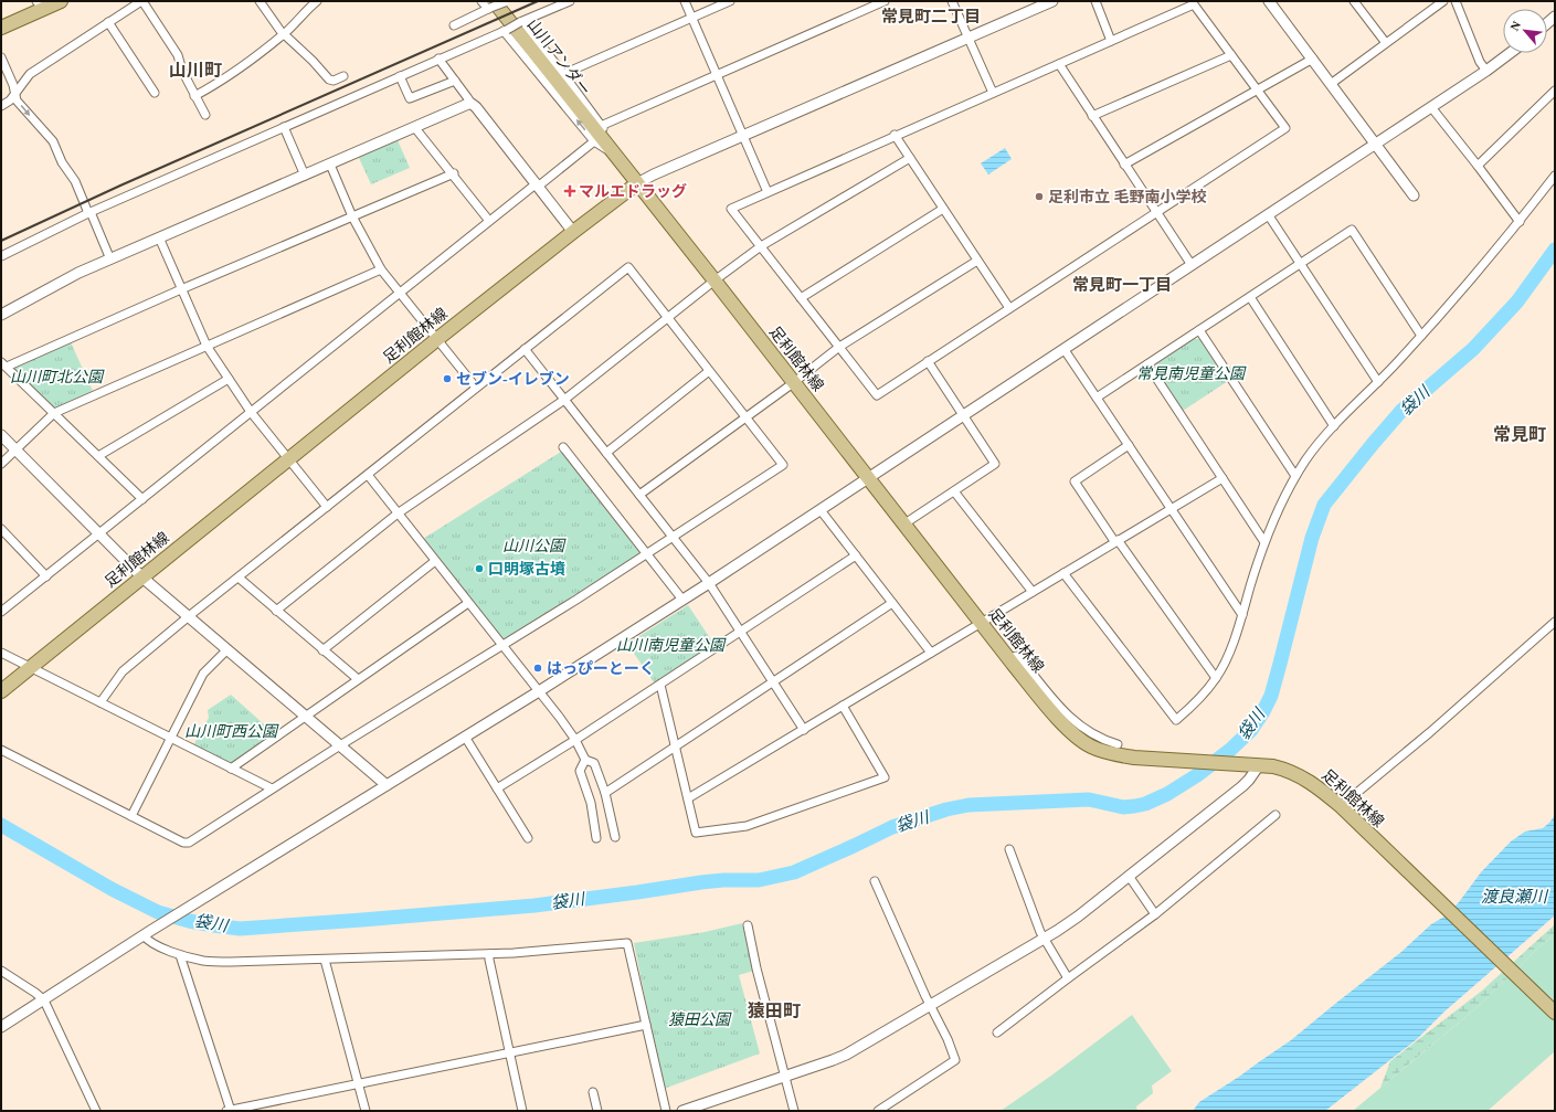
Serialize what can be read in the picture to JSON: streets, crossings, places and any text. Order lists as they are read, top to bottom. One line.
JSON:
{"streets":{"main road":["山川アンダー","足利館林線"]},"crossings":[["山川アンダー","足利館林線"]],"districts":["常見町二丁目","山川町","常見町一丁目","常見町","猿田町"],"water":["袋川","渡良瀬川"],"parks":["常見南児童公園","山川町北公園","山川公園","山川南児童公園","山川町西公園","猿田公園"],"places":{"health":["マルエドラッグ"],"other":["足利市立 毛野南小学校","セブン-イレブン","口明塚古墳","はっぴーとーく"]},"north":"top left"}
